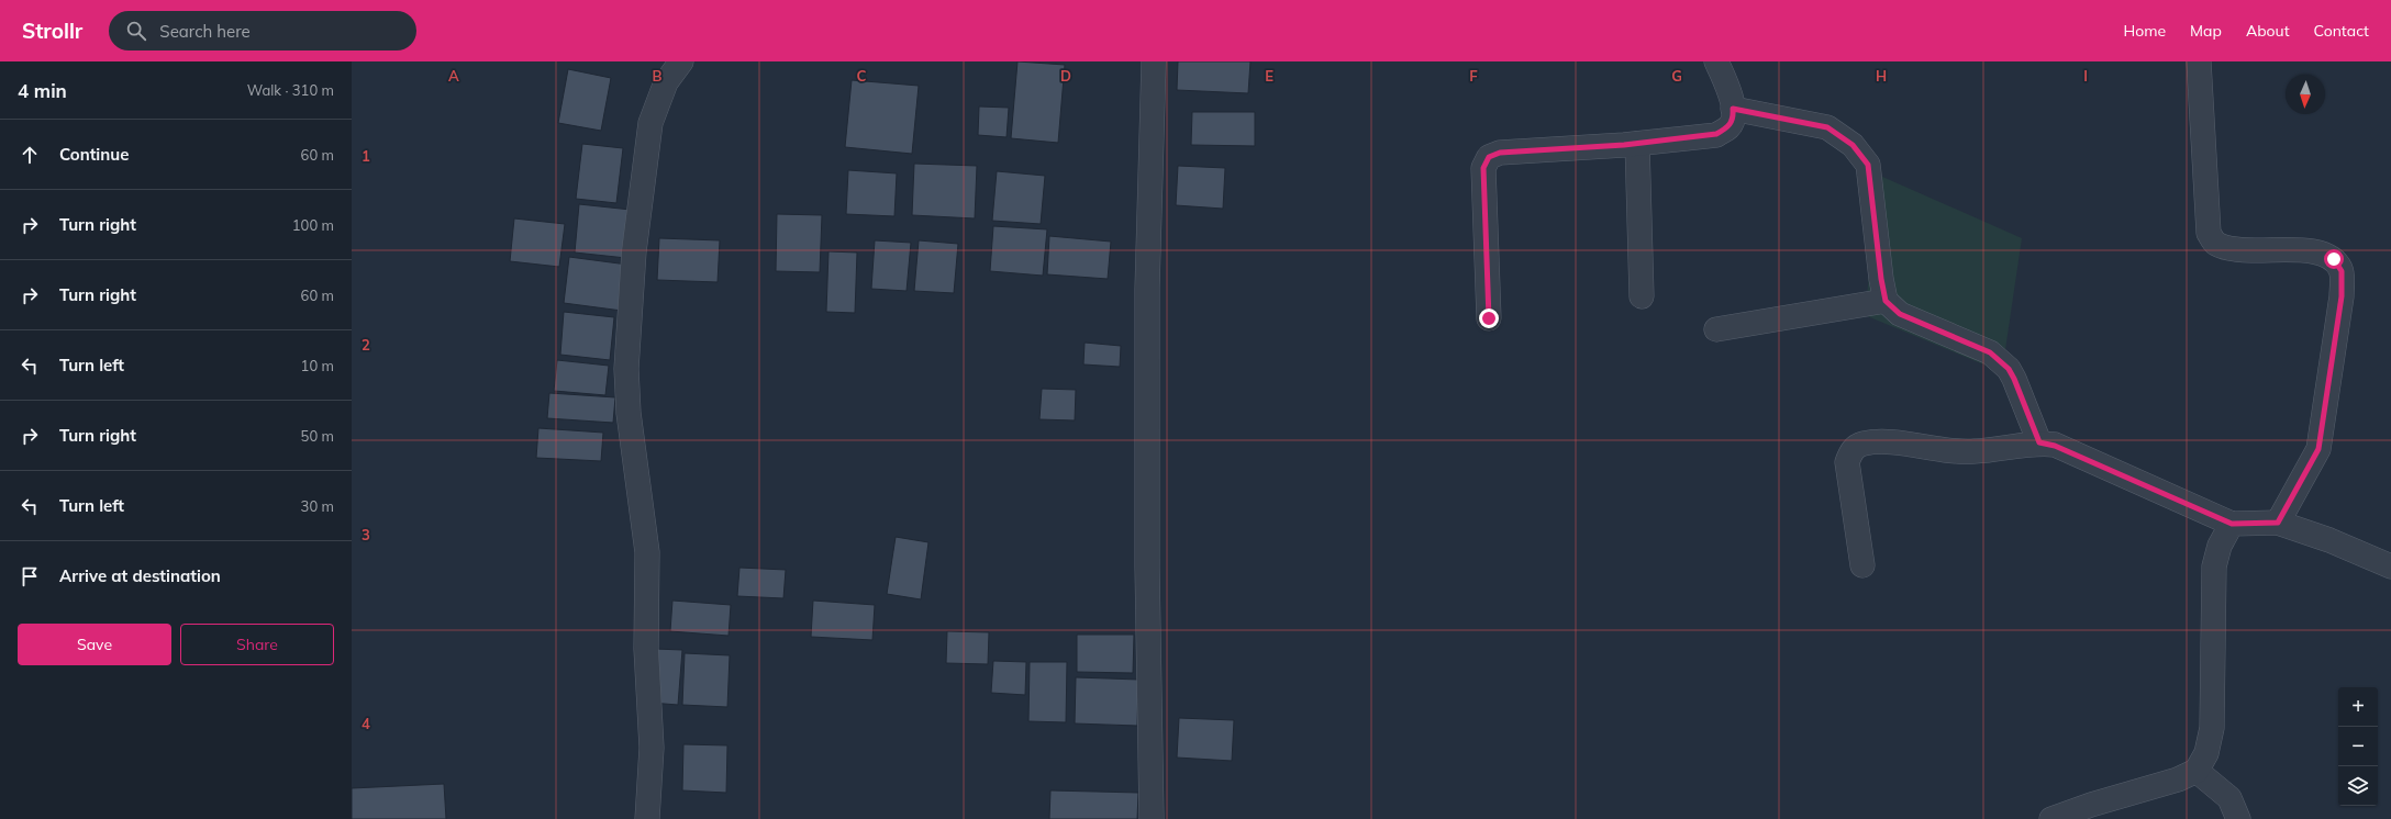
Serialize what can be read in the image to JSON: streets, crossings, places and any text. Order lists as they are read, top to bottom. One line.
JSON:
{"north":"bottom","page":{"header":"Strollr","search":"Search here","nav":["Home","Map","About","Contact"],"heading":["4 min","Walk · 310 m"],"list":[["Continue","60 m"],["Turn right","100 m"],["Turn right","60 m"],["Turn left","10 m"],["Turn right","50 m"],["Turn left","30 m"],"Arrive at destination"],"buttons":["Save","Share"],"map_buttons":["+","−"]},"grid":{"columns":["A","B","C","D","E","F","G","H","I"],"rows":["1","2","3","4"]}}
